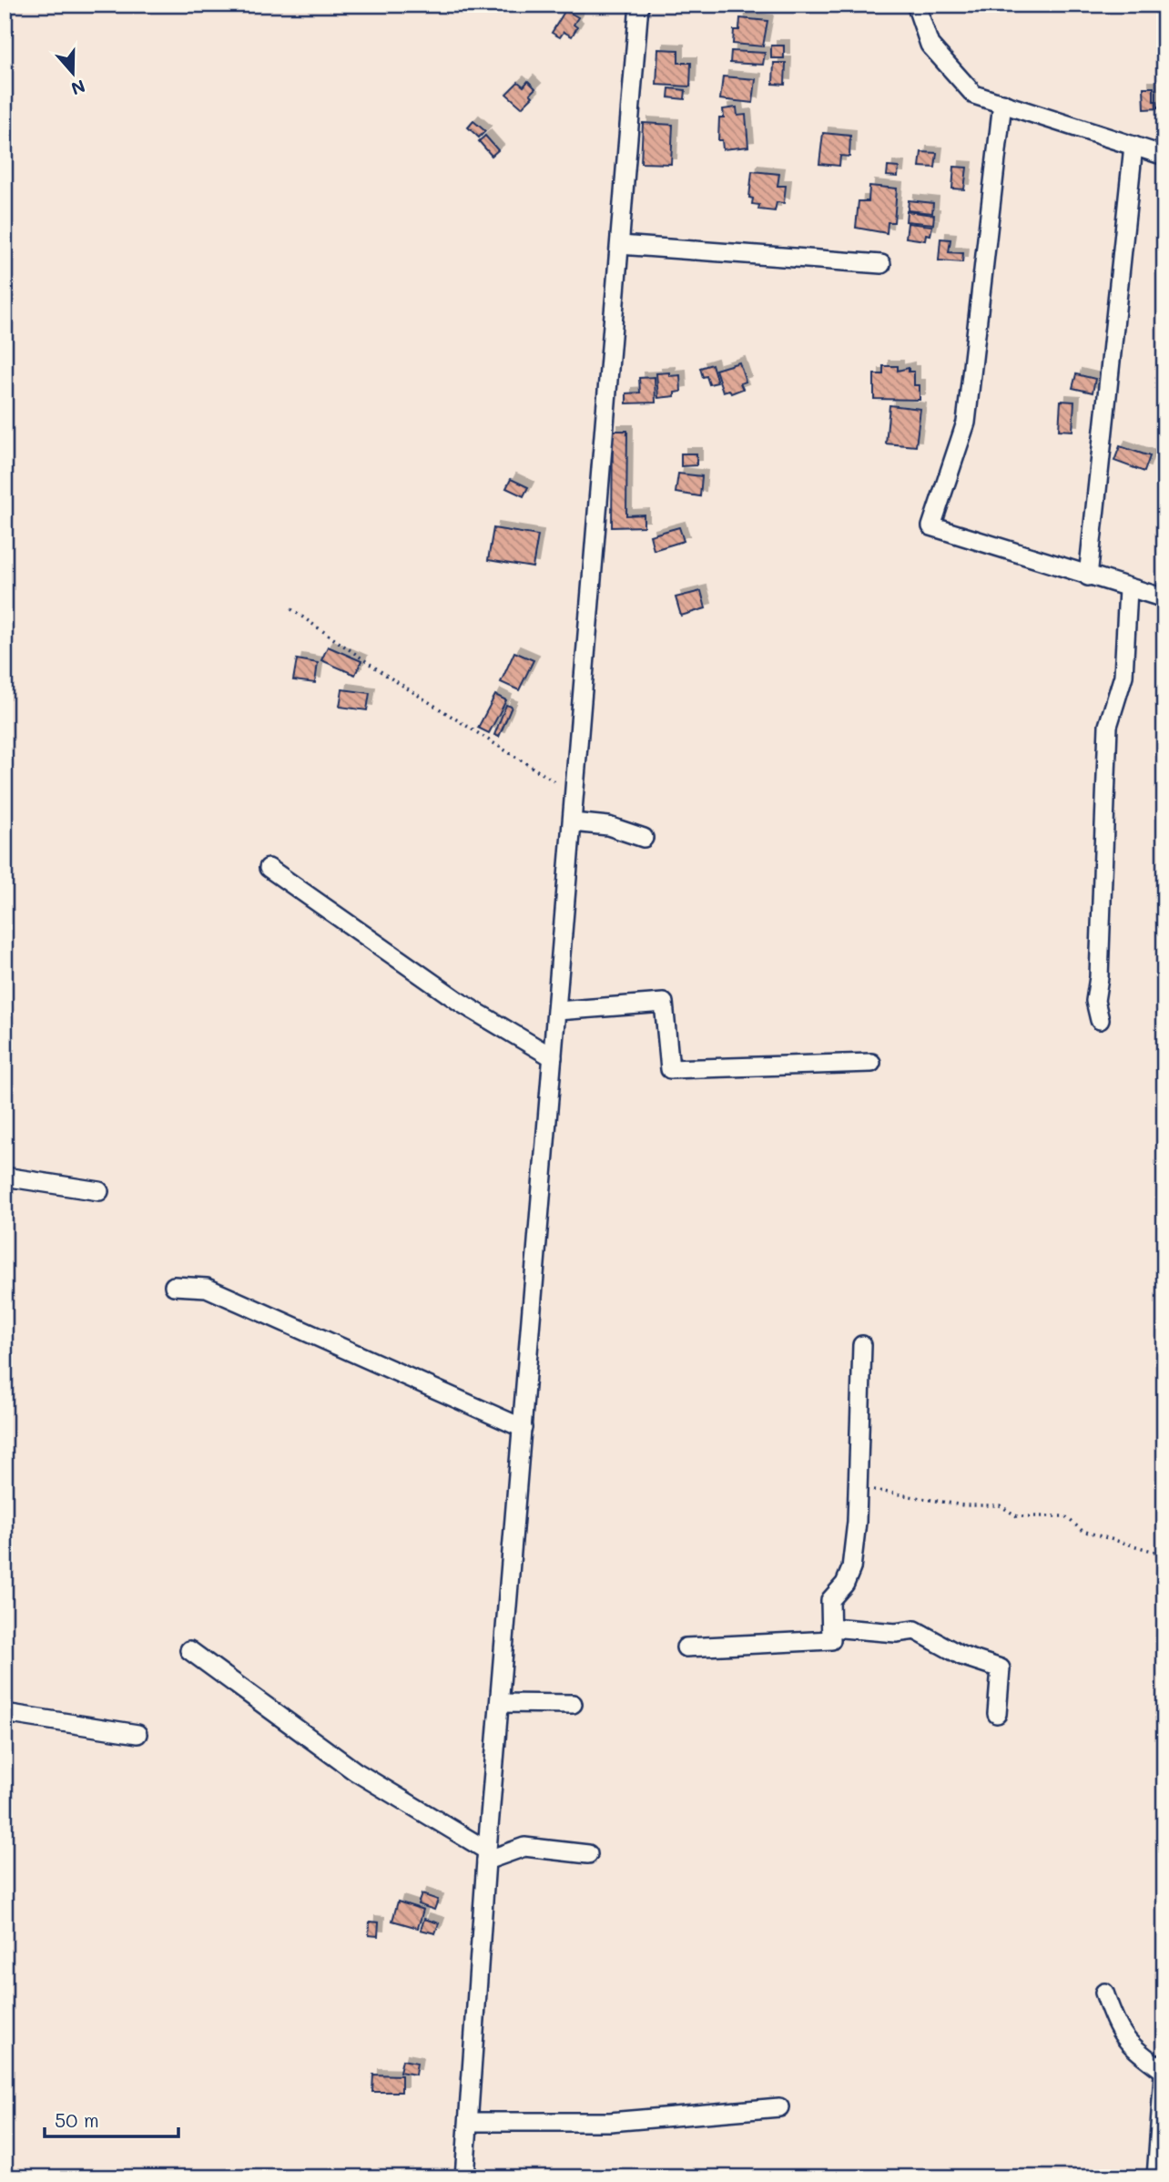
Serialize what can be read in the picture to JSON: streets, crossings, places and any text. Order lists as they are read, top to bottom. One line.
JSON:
{"scale_bar":"50 m","north":"bottom"}
